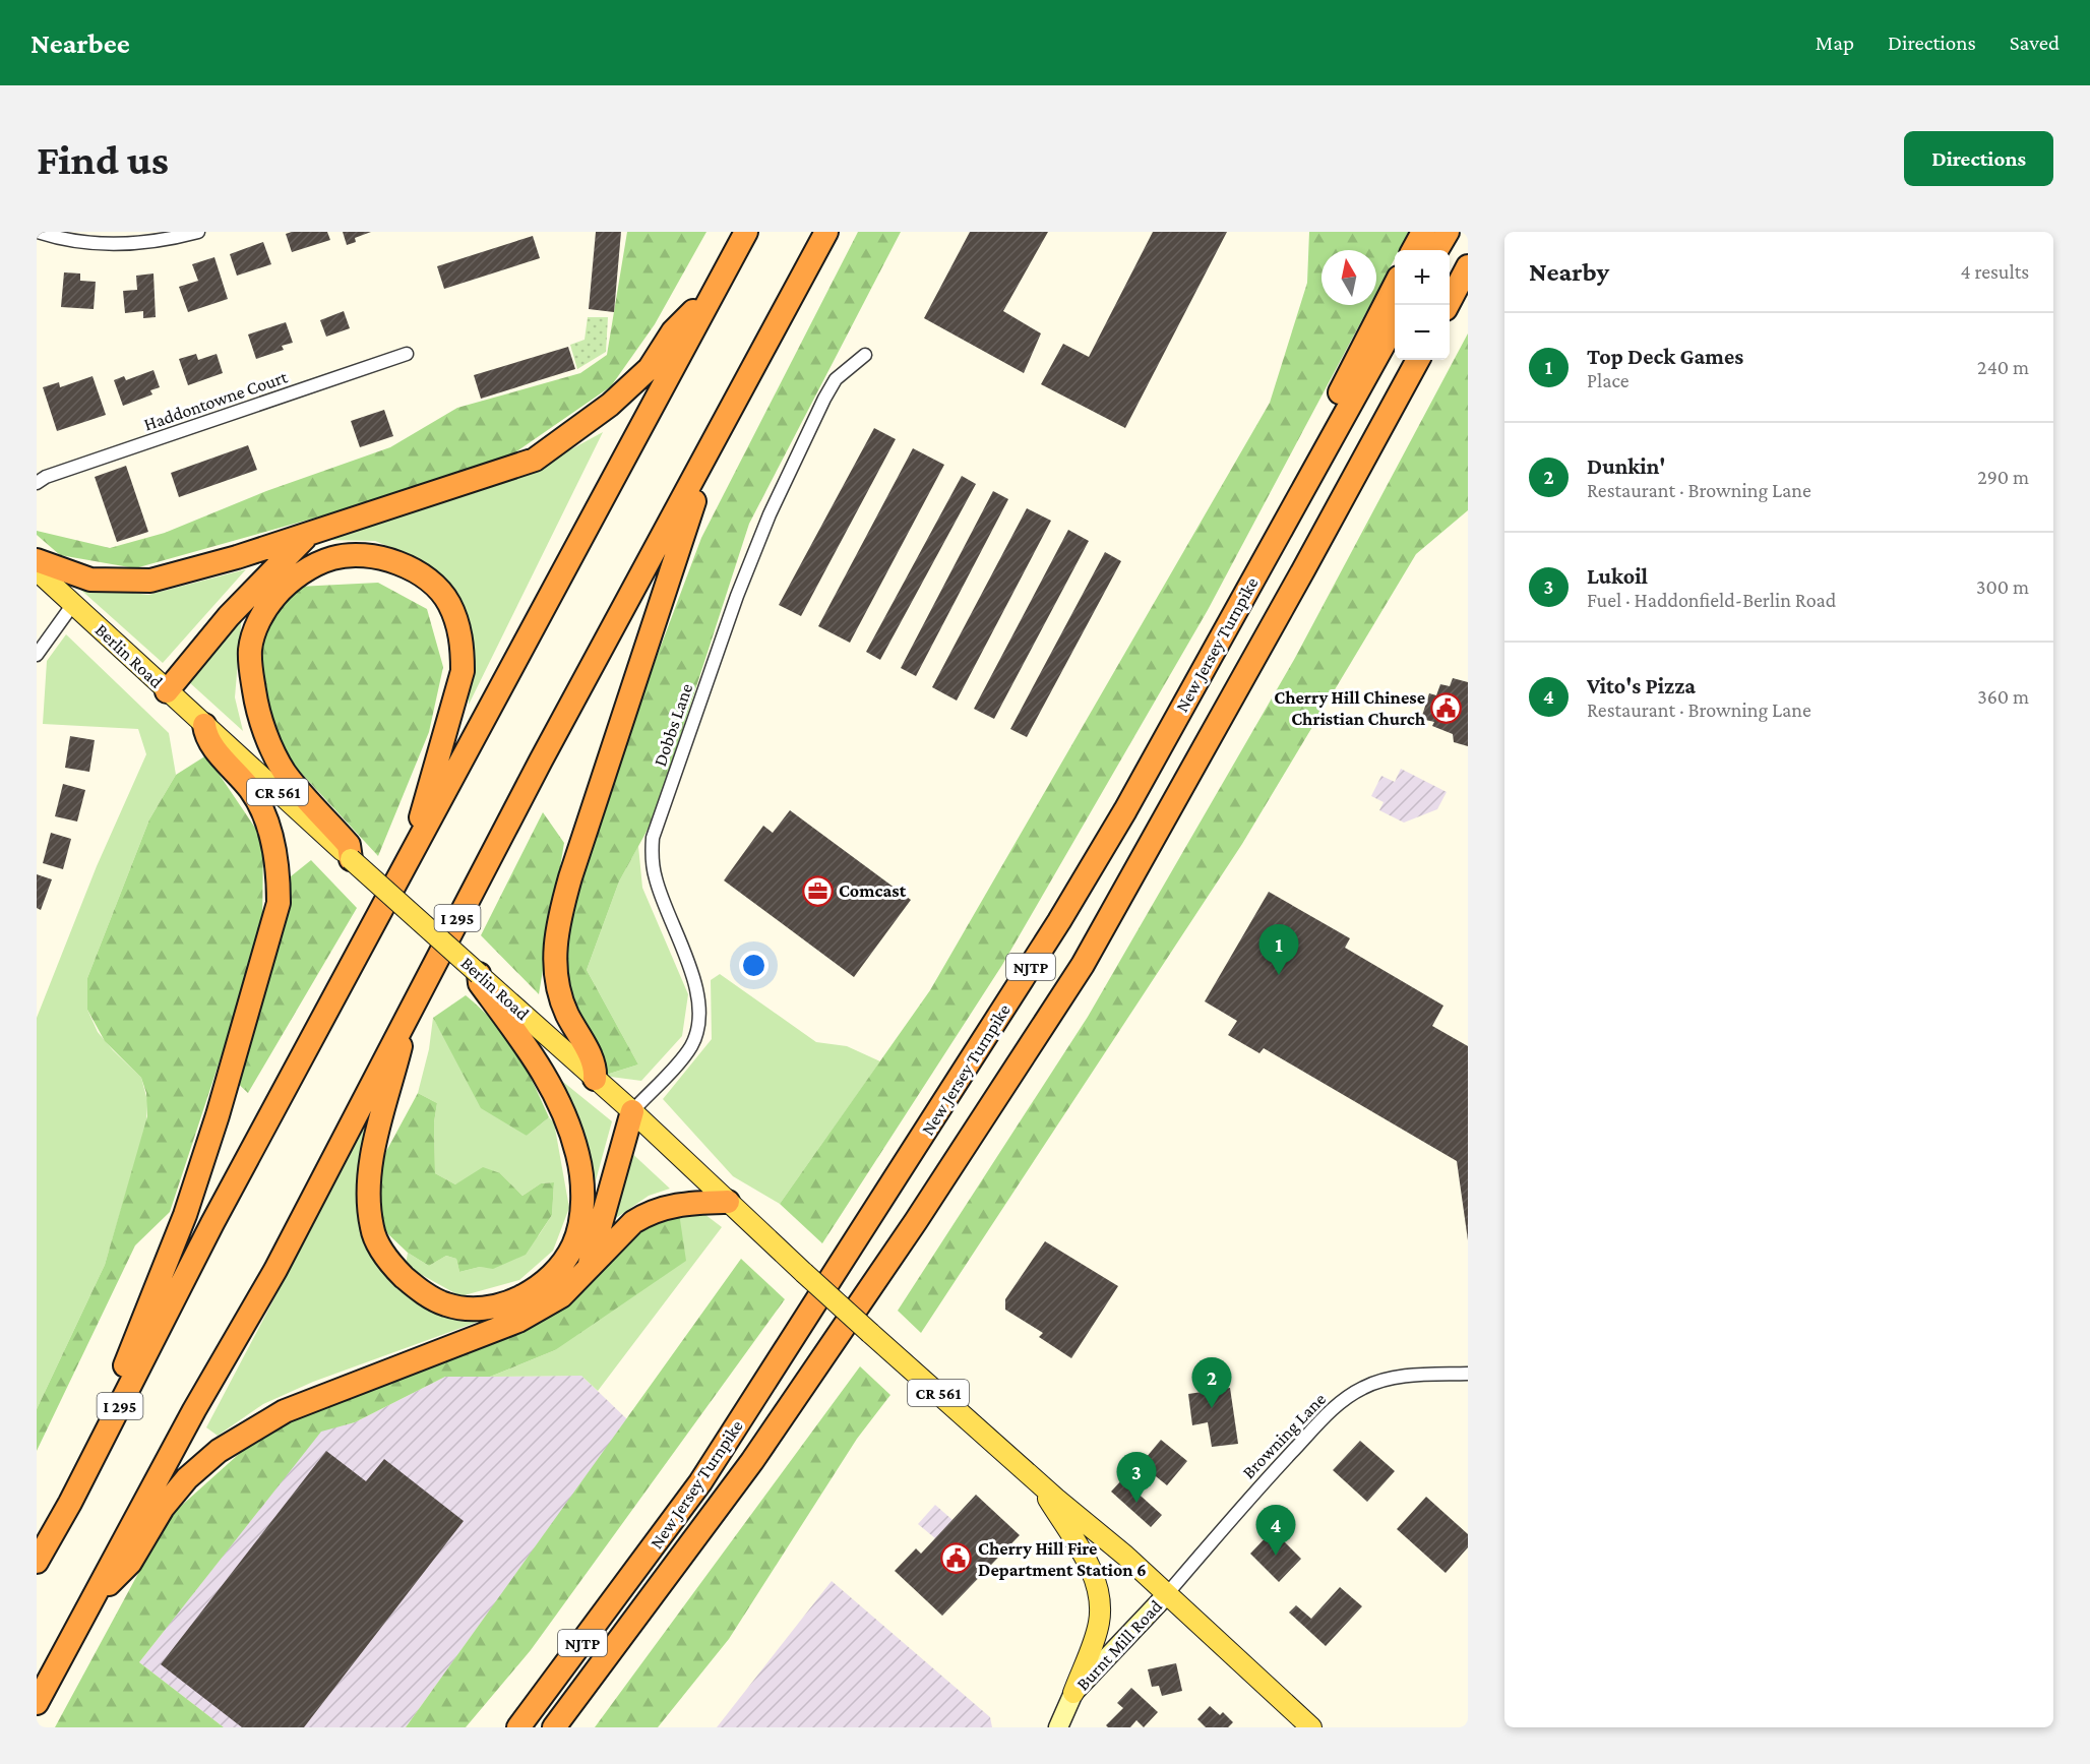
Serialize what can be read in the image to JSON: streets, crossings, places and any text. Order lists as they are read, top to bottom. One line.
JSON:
{"streets":{"highway":["New Jersey Turnpike","I 295","NJTP"],"main road":["Berlin Road","CR 561","Burnt Mill Road"],"street":["Haddontowne Court","Dobbs Lane","Browning Lane"]},"crossings":[["Berlin Road","Dobbs Lane"],["Berlin Road","CR 561"],["CR 561","Browning Lane"],["CR 561","Burnt Mill Road"],["Browning Lane","Burnt Mill Road"]],"places":{"public building":["Cherry Hill Chinese Christian Church","Cherry Hill Fire Department Station 6"],"office":["Comcast"]},"north":"top","page":{"header":"Nearbee","nav":["Map","Directions","Saved"],"buttons":"Directions","title":"Find us","heading":["Nearby","4 results"],"map_buttons":["+","−"],"list":[{"mark":"1","name":"Top Deck Games","note":"Place","value":"240 m"},{"mark":"2","name":"Dunkin'","note":"Restaurant · Browning Lane","value":"290 m"},{"mark":"3","name":"Lukoil","note":"Fuel · Haddonfield-Berlin Road","value":"300 m"},{"mark":"4","name":"Vito's Pizza","note":"Restaurant · Browning Lane","value":"360 m"}],"pins":["1","2","3","4"]}}
